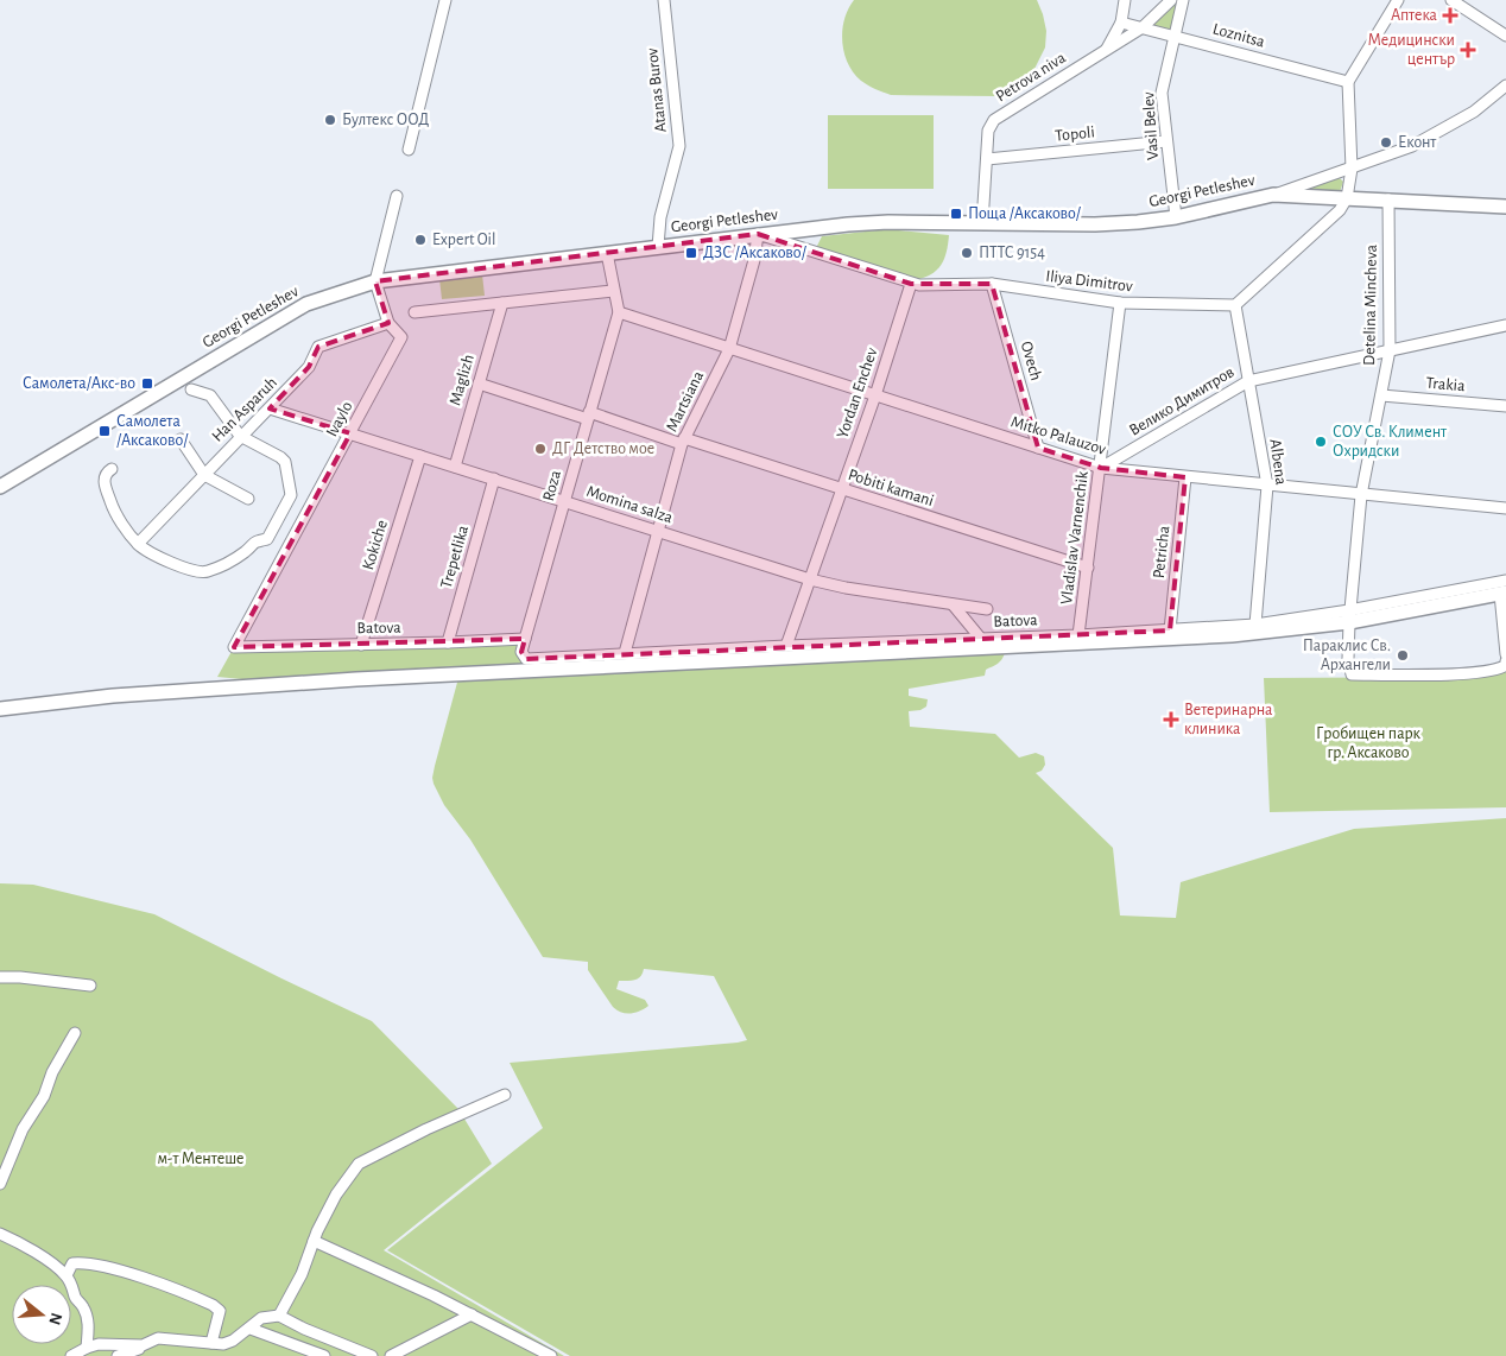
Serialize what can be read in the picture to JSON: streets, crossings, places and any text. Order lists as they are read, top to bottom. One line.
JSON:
{"streets":{"main road":["Georgi Petleshev"],"street":["Loznitsa","Petrova niva","Atanas Burov","Vasil Belev","Topoli","Iliya Dimitrov","Detelina Mincheva","Ovech","Maglizh","Trakia","Yordan Enchev","Martsiana","Велико Димитров","Han Asparuh","Ivaylo","Mitko Palauzov","Albena","Roza","Pobiti kamani","Momina salza","Vladislav Varnenchik","Kokiche","Petricha","Trepetlika","Batova"]},"crossings":[["Loznitsa","Petrova niva"],["Loznitsa","Vasil Belev"],["Petrova niva","Topoli"],["Petrova niva","Georgi Petleshev"],["Atanas Burov","Georgi Petleshev"],["Vasil Belev","Topoli"],["Vasil Belev","Georgi Petleshev"],["Georgi Petleshev","Iliya Dimitrov"],["Georgi Petleshev","Detelina Mincheva"],["Georgi Petleshev","Martsiana"],["Georgi Petleshev","Ivaylo"],["Iliya Dimitrov","Ovech"],["Iliya Dimitrov","Yordan Enchev"],["Iliya Dimitrov","Martsiana"],["Iliya Dimitrov","Albena"],["Iliya Dimitrov","Vladislav Varnenchik"],["Detelina Mincheva","Trakia"],["Detelina Mincheva","Велико Димитров"],["Detelina Mincheva","Mitko Palauzov"],["Detelina Mincheva","Batova"],["Ovech","Mitko Palauzov"],["Maglizh","Momina salza"],["Yordan Enchev","Mitko Palauzov"],["Yordan Enchev","Pobiti kamani"],["Yordan Enchev","Momina salza"],["Yordan Enchev","Batova"],["Martsiana","Mitko Palauzov"],["Martsiana","Pobiti kamani"],["Martsiana","Momina salza"],["Martsiana","Batova"],["Велико Димитров","Mitko Palauzov"],["Велико Димитров","Albena"],["Велико Димитров","Vladislav Varnenchik"],["Han Asparuh","Ivaylo"],["Han Asparuh","Momina salza"],["Ivaylo","Momina salza"],["Ivaylo","Batova"],["Mitko Palauzov","Albena"],["Mitko Palauzov","Roza"],["Mitko Palauzov","Vladislav Varnenchik"],["Mitko Palauzov","Petricha"],["Albena","Batova"],["Roza","Pobiti kamani"],["Roza","Momina salza"],["Roza","Batova"],["Pobiti kamani","Vladislav Varnenchik"],["Momina salza","Kokiche"],["Momina salza","Trepetlika"],["Vladislav Varnenchik","Batova"],["Kokiche","Batova"],["Petricha","Batova"],["Trepetlika","Batova"]],"parks":["Гробищен парк гр. Аксаково","м-т Ментeше"],"places":{"health":["Аптека","Медицински център","Ветеринарна клиника"],"other":["Бултекс ООД","Еконт","Expert Oil","ПТТС 9154","СОУ Св. Климент Охридски","ДГ Детство мое","Параклис Св. Архангели"],"transit":["Поща /Аксаково/","ДЗС /Аксаково/","Самолета/Акс-во","Самолета /Аксаково/"]},"north":"right"}
